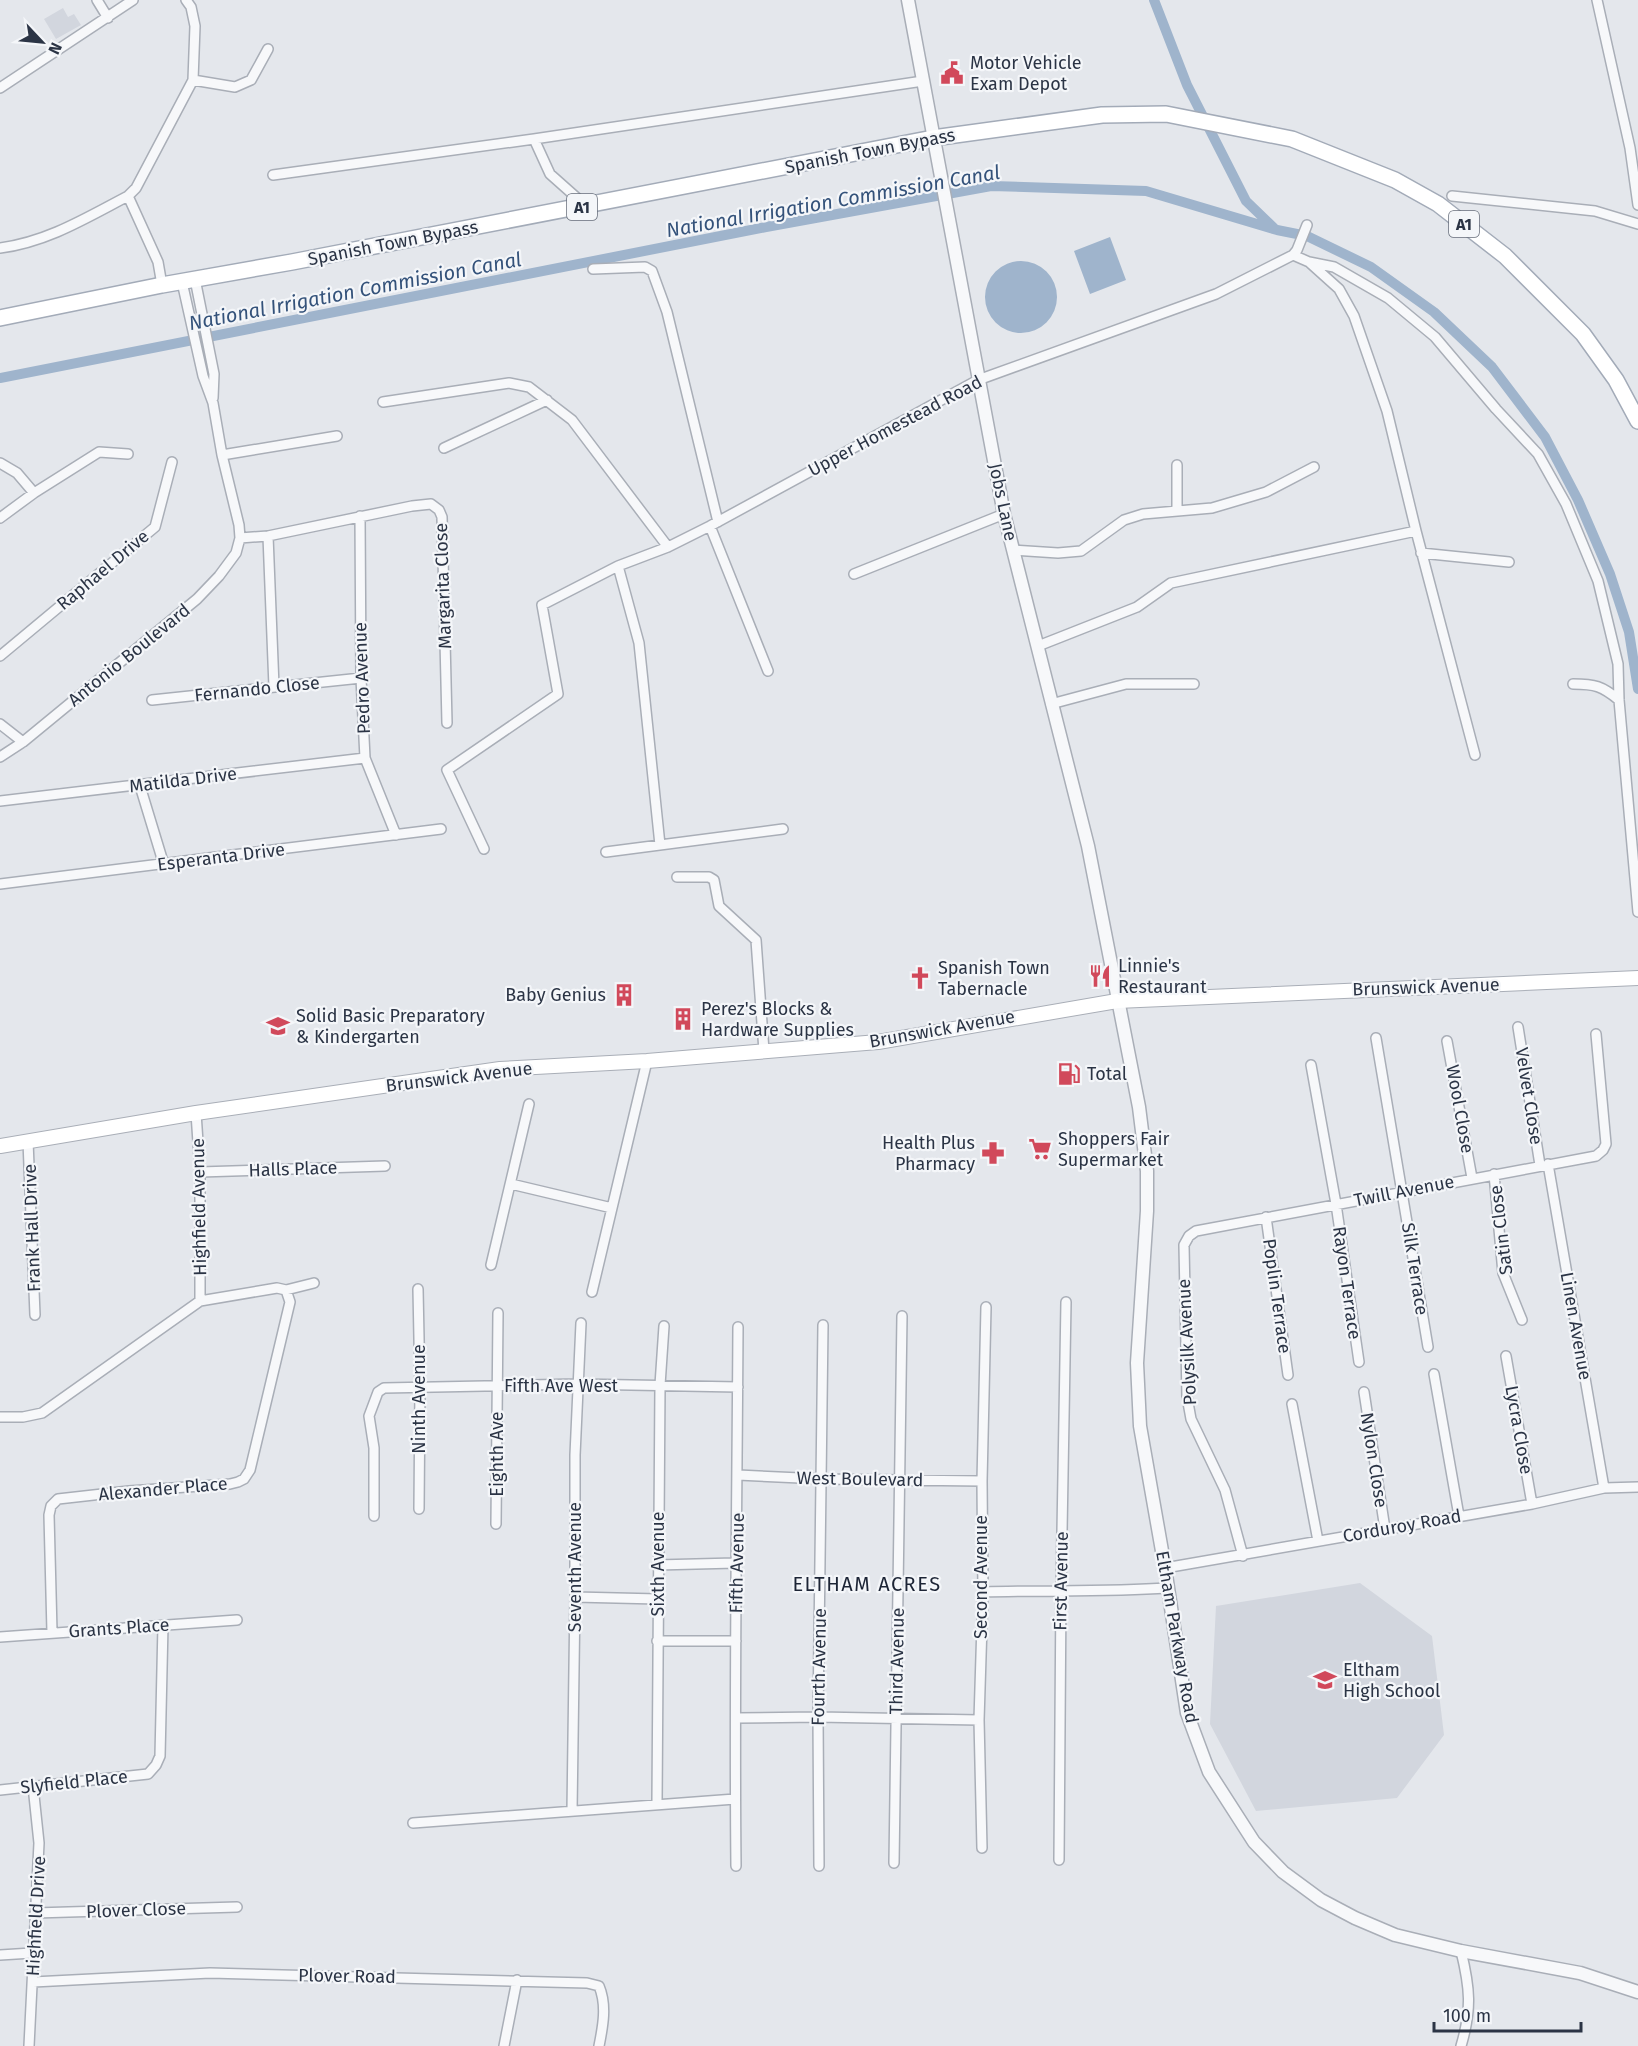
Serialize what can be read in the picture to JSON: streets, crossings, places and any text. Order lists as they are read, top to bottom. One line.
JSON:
{"streets":{"main road":["Spanish Town Bypass","A1","Brunswick Avenue"],"street":["Upper Homestead Road","Jobs Lane","Raphael Drive","Margarita Close","Antonio Boulevard","Pedro Avenue","Fernando Close","Matilda Drive","Esperanta Drive","Velvet Close","Wool Close","Halls Place","Twill Avenue","Highfield Avenue","Frank Hall Drive","Satin Close","Silk Terrace","Rayon Terrace","Poplin Terrace","Linen Avenue","Polysilk Avenue","Fifth Ave West","Ninth Avenue","Lycra Close","Eighth Ave","Nylon Close","West Boulevard","Alexander Place","Corduroy Road","Fifth Avenue","Sixth Avenue","Seventh Avenue","Second Avenue","First Avenue","Grants Place","Eltham Parkway Road","Third Avenue","Fourth Avenue","Slyfield Place","Plover Close","Highfield Drive","Plover Road"]},"crossings":[["Spanish Town Bypass","Jobs Lane"],["Upper Homestead Road","Jobs Lane"],["Jobs Lane","Brunswick Avenue"],["Jobs Lane","Eltham Parkway Road"],["Margarita Close","Antonio Boulevard"],["Margarita Close","Pedro Avenue"],["Pedro Avenue","Fernando Close"],["Pedro Avenue","Matilda Drive"],["Pedro Avenue","Esperanta Drive"],["Brunswick Avenue","Highfield Avenue"],["Brunswick Avenue","Frank Hall Drive"],["Brunswick Avenue","Eltham Parkway Road"],["Velvet Close","Twill Avenue"],["Velvet Close","Linen Avenue"],["Wool Close","Twill Avenue"],["Halls Place","Highfield Avenue"],["Twill Avenue","Satin Close"],["Twill Avenue","Silk Terrace"],["Twill Avenue","Rayon Terrace"],["Twill Avenue","Poplin Terrace"],["Twill Avenue","Linen Avenue"],["Twill Avenue","Polysilk Avenue"],["Linen Avenue","Corduroy Road"],["Polysilk Avenue","Corduroy Road"],["Fifth Ave West","Ninth Avenue"],["Fifth Ave West","Eighth Ave"],["Fifth Ave West","Fifth Avenue"],["Fifth Ave West","Sixth Avenue"],["Fifth Ave West","Seventh Avenue"],["Lycra Close","Corduroy Road"],["Nylon Close","Corduroy Road"],["West Boulevard","Fifth Avenue"],["West Boulevard","Second Avenue"],["West Boulevard","Third Avenue"],["West Boulevard","Fourth Avenue"],["Alexander Place","Grants Place"],["Corduroy Road","Eltham Parkway Road"],["Grants Place","Slyfield Place"],["Slyfield Place","Highfield Drive"],["Plover Close","Highfield Drive"],["Highfield Drive","Plover Road"]],"districts":["ELTHAM ACRES"],"water":["National Irrigation Commission Canal"],"places":{"public building":["Motor Vehicle Exam Depot"],"restaurant":["Linnie's Restaurant"],"church":["Spanish Town Tabernacle"],"building":["Baby Genius","Perez's Blocks & Hardware Supplies"],"school or university":["Solid Basic Preparatory & Kindergarten","Eltham High School"],"fuel station":["Total"],"supermarket":["Shoppers Fair Supermarket"],"pharmacy":["Health Plus Pharmacy"]},"scale_bar":"100 m","north":"bottom right"}
